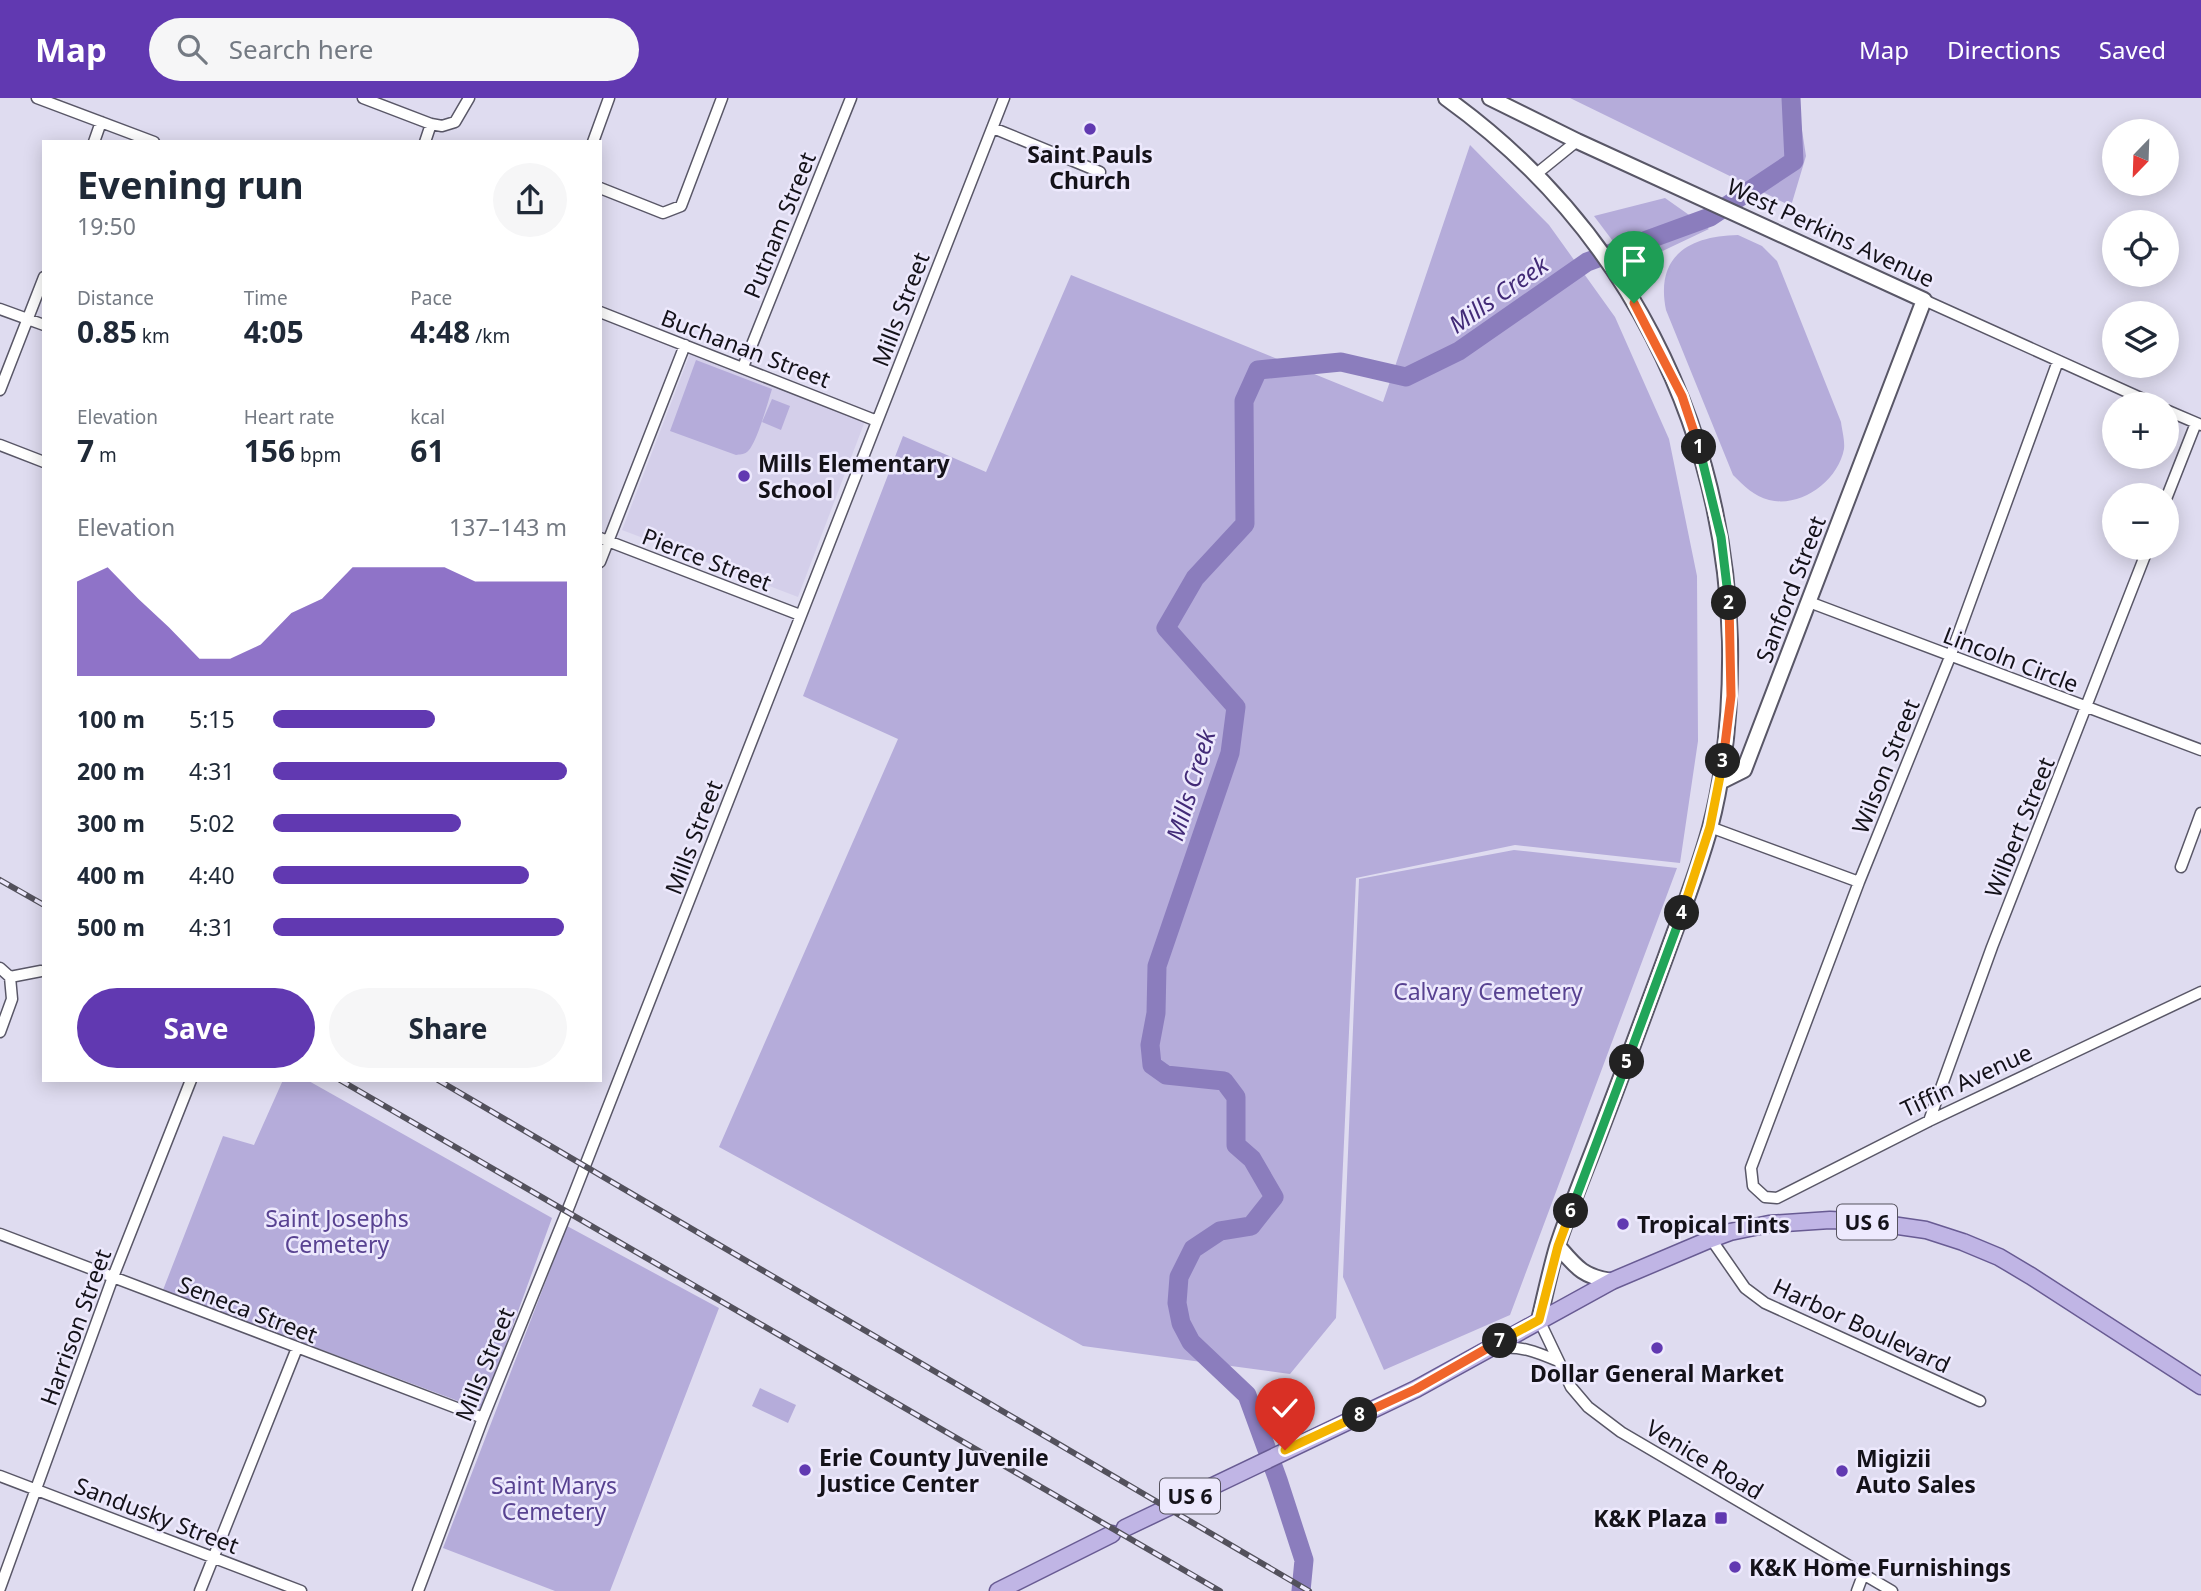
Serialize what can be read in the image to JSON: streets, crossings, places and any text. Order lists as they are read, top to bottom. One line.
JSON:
{"streets":{"main road":["West Perkins Avenue","Sanford Street","US 6"],"street":["Putnam Street","Mills Street","Buchanan Street","Pierce Street","Lincoln Circle","Wilson Street","Wilbert Street","Tiffin Avenue","Seneca Street","Harbor Boulevard","Harrison Street","Venice Road","Sandusky Street"]},"crossings":[["Putnam Street","Buchanan Street"],["West Perkins Avenue","Sanford Street"],["West Perkins Avenue","Wilson Street"],["Mills Street","Buchanan Street"],["Mills Street","Pierce Street"],["Mills Street","Seneca Street"],["Sanford Street","Lincoln Circle"],["Lincoln Circle","Wilson Street"],["Lincoln Circle","Wilbert Street"],["Wilson Street","Tiffin Avenue"],["Wilbert Street","Tiffin Avenue"],["US 6","Harbor Boulevard"],["US 6","Venice Road"],["Seneca Street","Harrison Street"],["Harrison Street","Sandusky Street"]],"water":["Mills Creek"],"parks":["Calvary Cemetery","Saint Josephs Cemetery","Saint Marys Cemetery"],"places":{"other":["Saint Pauls Church","Mills Elementary School","Tropical Tints","Dollar General Market","Erie County Juvenile Justice Center","Migizii Auto Sales","K&K Home Furnishings"],"transit":["K&K Plaza"]},"north":"bottom left","page":{"header":"Map","search":"Search here","nav":["Map","Directions","Saved"],"map_buttons":["+","−"],"heading":["Evening run","19:50"],"stats":[["Distance","0.85 km"],["Time","4:05"],["Pace","4:48 /km"],["Elevation","7 m"],["Heart rate","156 bpm"],["kcal","61"]],"pins":["1","2","3","4","5","6","7","8"],"chart":["Elevation","137–143 m"],"list":[{"name":"100 m","note":"5:15"},{"name":"200 m","note":"4:31"},{"name":"300 m","note":"5:02"},{"name":"400 m","note":"4:40"},{"name":"500 m","note":"4:31"}],"buttons":["Save","Share"]}}
